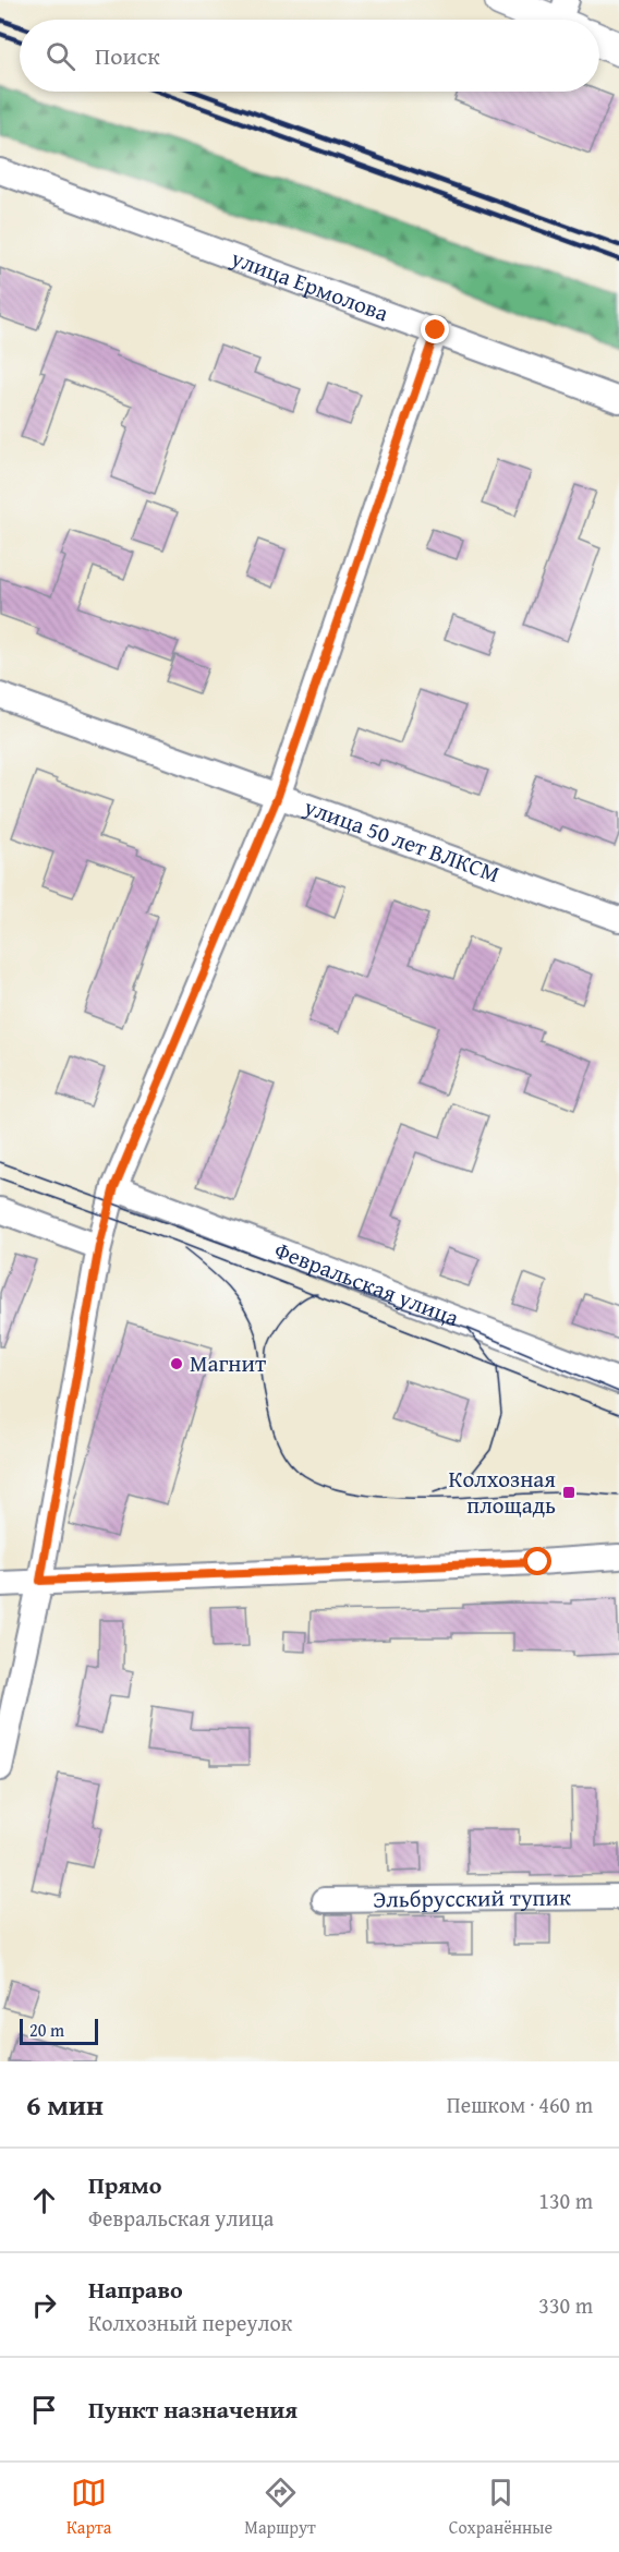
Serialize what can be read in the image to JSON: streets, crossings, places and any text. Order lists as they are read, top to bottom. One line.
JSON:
{"streets":{"street":["улица Ермолова","улица 50 лет ВЛКСМ","Февральская улица","Эльбрусский тупик"]},"places":{"other":["Магнит"],"transit":["Колхозная площадь"]},"scale_bar":"20 m","page":{"search":"Поиск","scale":"20 m","heading":["6 мин","Пешком · 460 m"],"list":[["Прямо","Февральская улица","130 m"],["Направо","Колхозный переулок","330 m"],"Пункт назначения"],"nav":["Карта","Маршрут","Сохранённые"]}}
